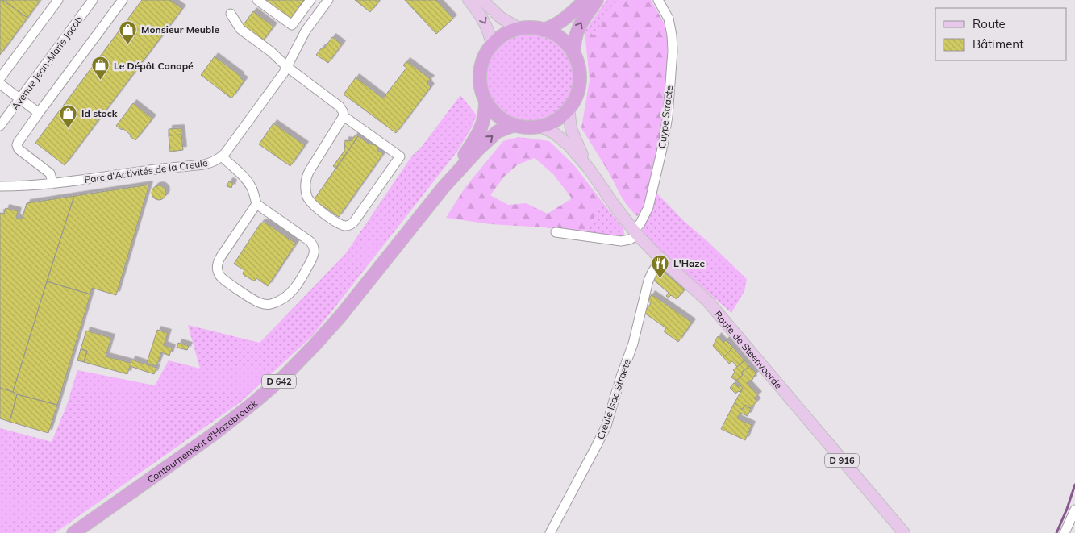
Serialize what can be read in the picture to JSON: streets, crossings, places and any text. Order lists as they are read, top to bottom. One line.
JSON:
{"streets":{"highway":["D 642","Contournement d'Hazebrouck"],"main road":["Route de Steenvoorde","D 916"],"street":["Avenue Jean-Marie Jacob","Cuype Straete","Parc d'Activités de la Creule","Creule Isac Straete"]},"crossings":[["Cuype Straete","Route de Steenvoorde"],["Route de Steenvoorde","Creule Isac Straete"],["Route de Steenvoorde","Contournement d'Hazebrouck"]],"places":{"shop":["Monsieur Meuble","Le Dépôt Canapé","Id stock"],"restaurant":["L'Haze"]},"legend":["Route","Bâtiment"]}
